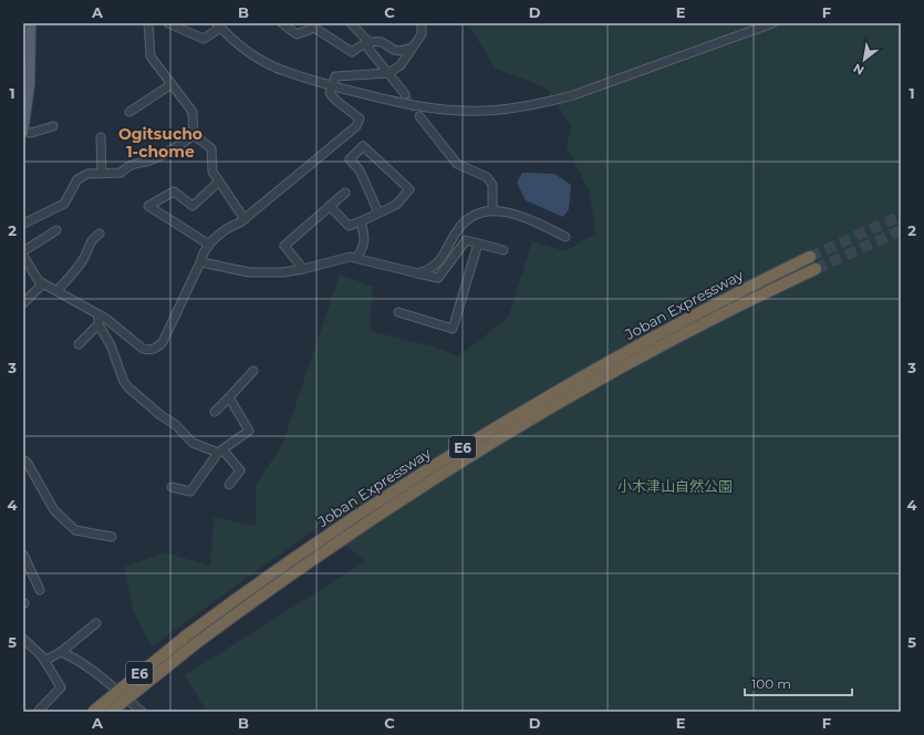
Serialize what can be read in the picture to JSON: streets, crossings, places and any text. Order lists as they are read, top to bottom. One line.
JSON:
{"streets":{"highway":["Joban Expressway","E6"]},"districts":["Ogitsucho 1-chome"],"parks":["小木津山自然公園"],"scale_bar":"100 m","north":"bottom left","grid":{"columns":["A","B","C","D","E","F"],"rows":["1","2","3","4","5"]}}
